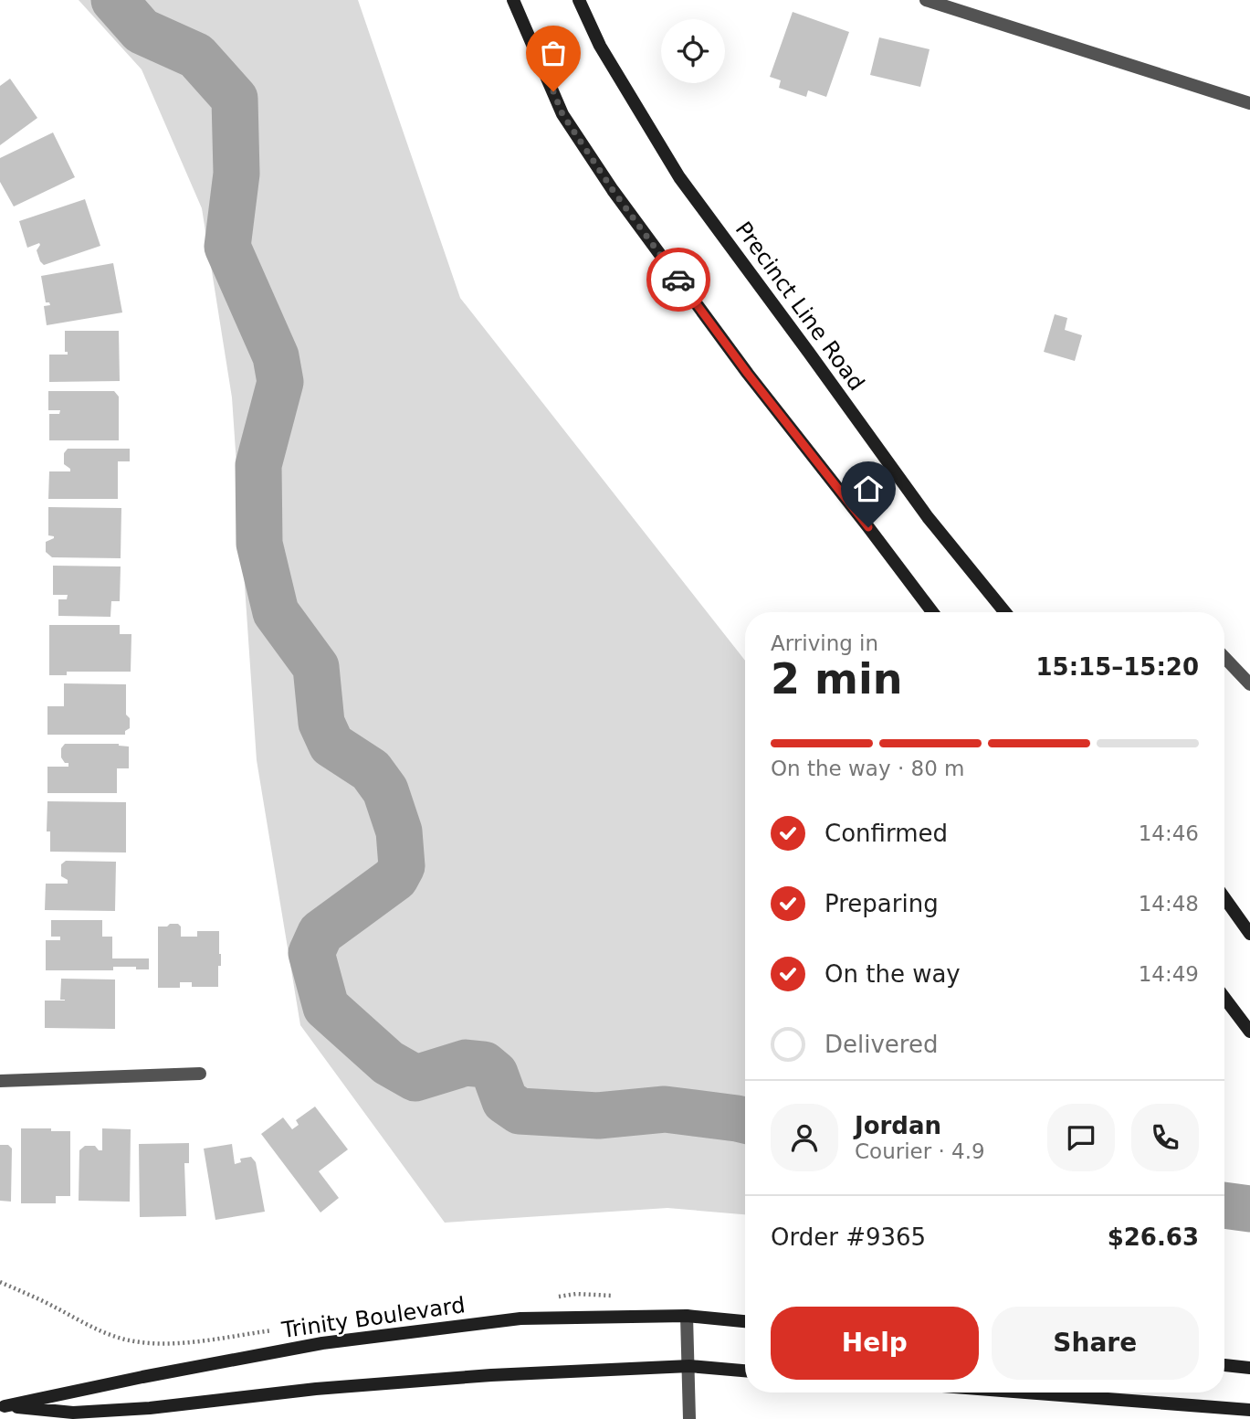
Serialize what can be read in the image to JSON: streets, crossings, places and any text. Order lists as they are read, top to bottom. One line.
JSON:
{"streets":{"main road":["Precinct Line Road","Trinity Boulevard"]},"page":{"heading":["2 min","Arriving in","15:15–15:20"],"panel":["Jordan","Courier · 4.9","Order #9365","$26.63"],"bar":"On the way · 80 m","list":[["Confirmed","14:46"],["Preparing","14:48"],["On the way","14:49"],"Delivered"],"buttons":["Help","Share"]}}
